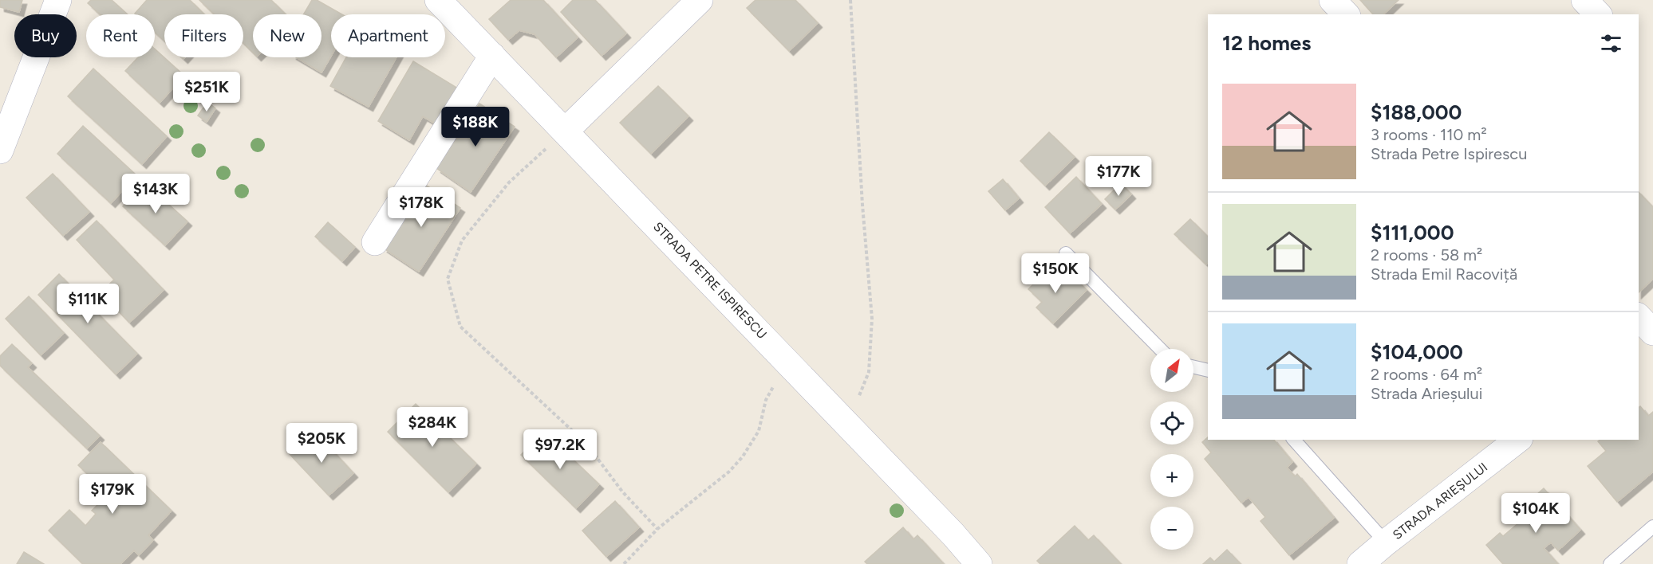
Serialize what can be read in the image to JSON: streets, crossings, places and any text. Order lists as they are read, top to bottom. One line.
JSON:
{"streets":{"street":["STRADA PETRE ISPIRESCU","STRADA ARIEȘULUI"]},"north":"top right","page":{"chip":["Buy","Rent","Filters","New","Apartment"],"heading":"12 homes","price":["$251K","$188K","$177K","$143K","$178K","$150K","$111K","$284K","$205K","$97.2K","$179K","$104K"],"list":[{"name":"$188,000","note":"3 rooms · 110 m² · Strada Petre Ispirescu"},{"name":"$111,000","note":"2 rooms · 58 m² · Strada Emil Racoviță"},{"name":"$104,000","note":"2 rooms · 64 m² · Strada Arieșului"}],"map_buttons":["+","−"]}}
